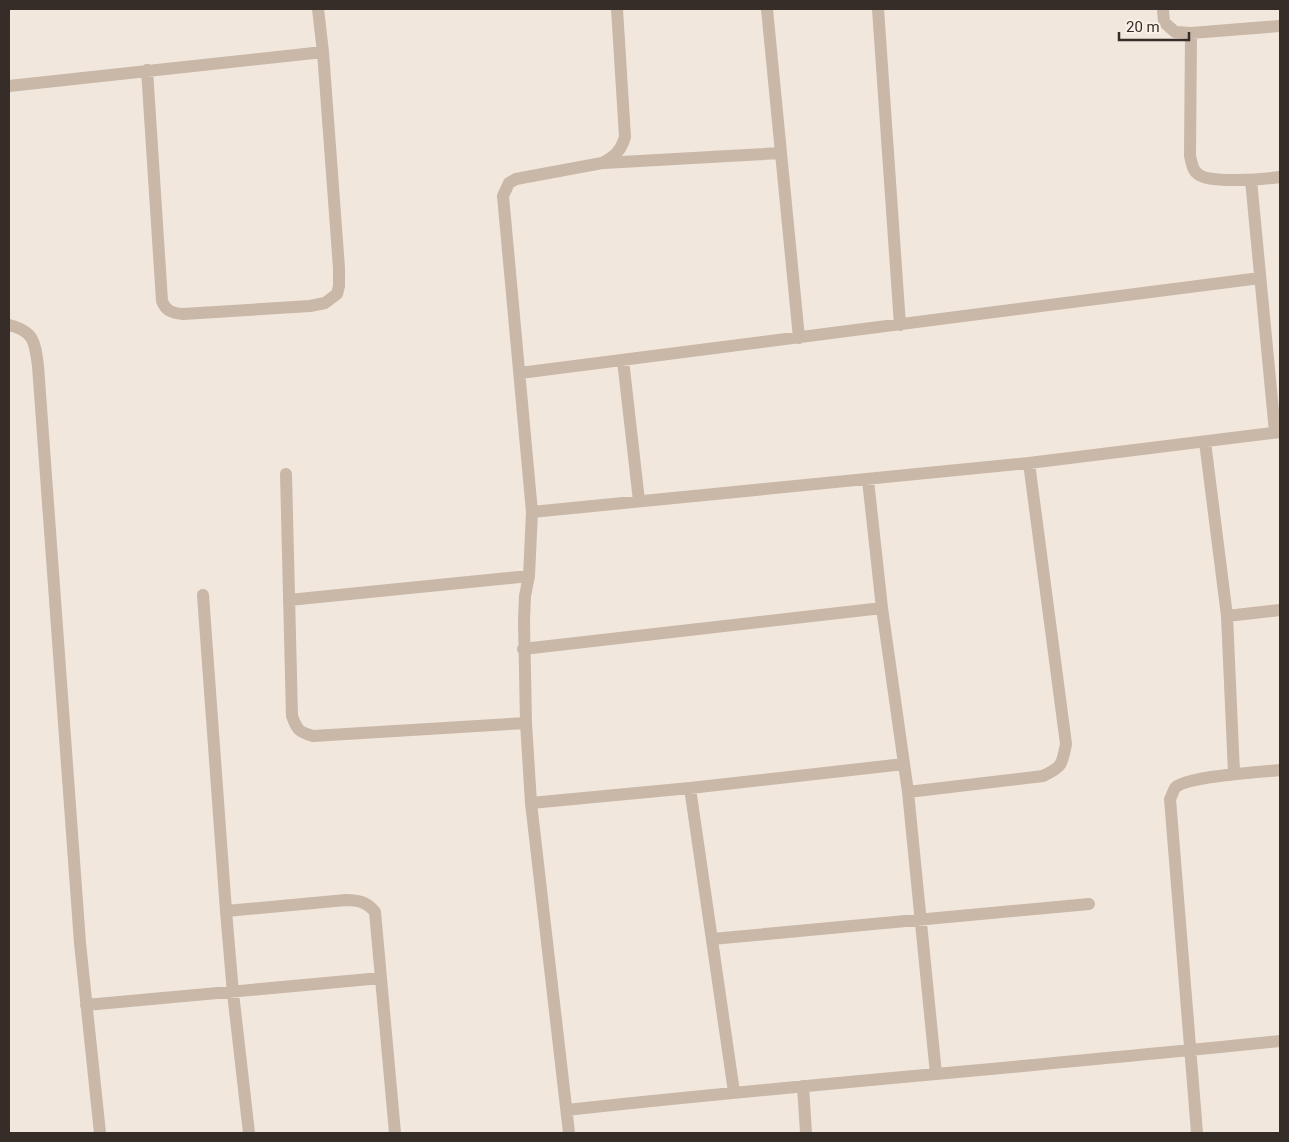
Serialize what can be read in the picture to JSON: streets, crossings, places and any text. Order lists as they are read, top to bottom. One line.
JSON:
{"scale_bar":"20 m"}
